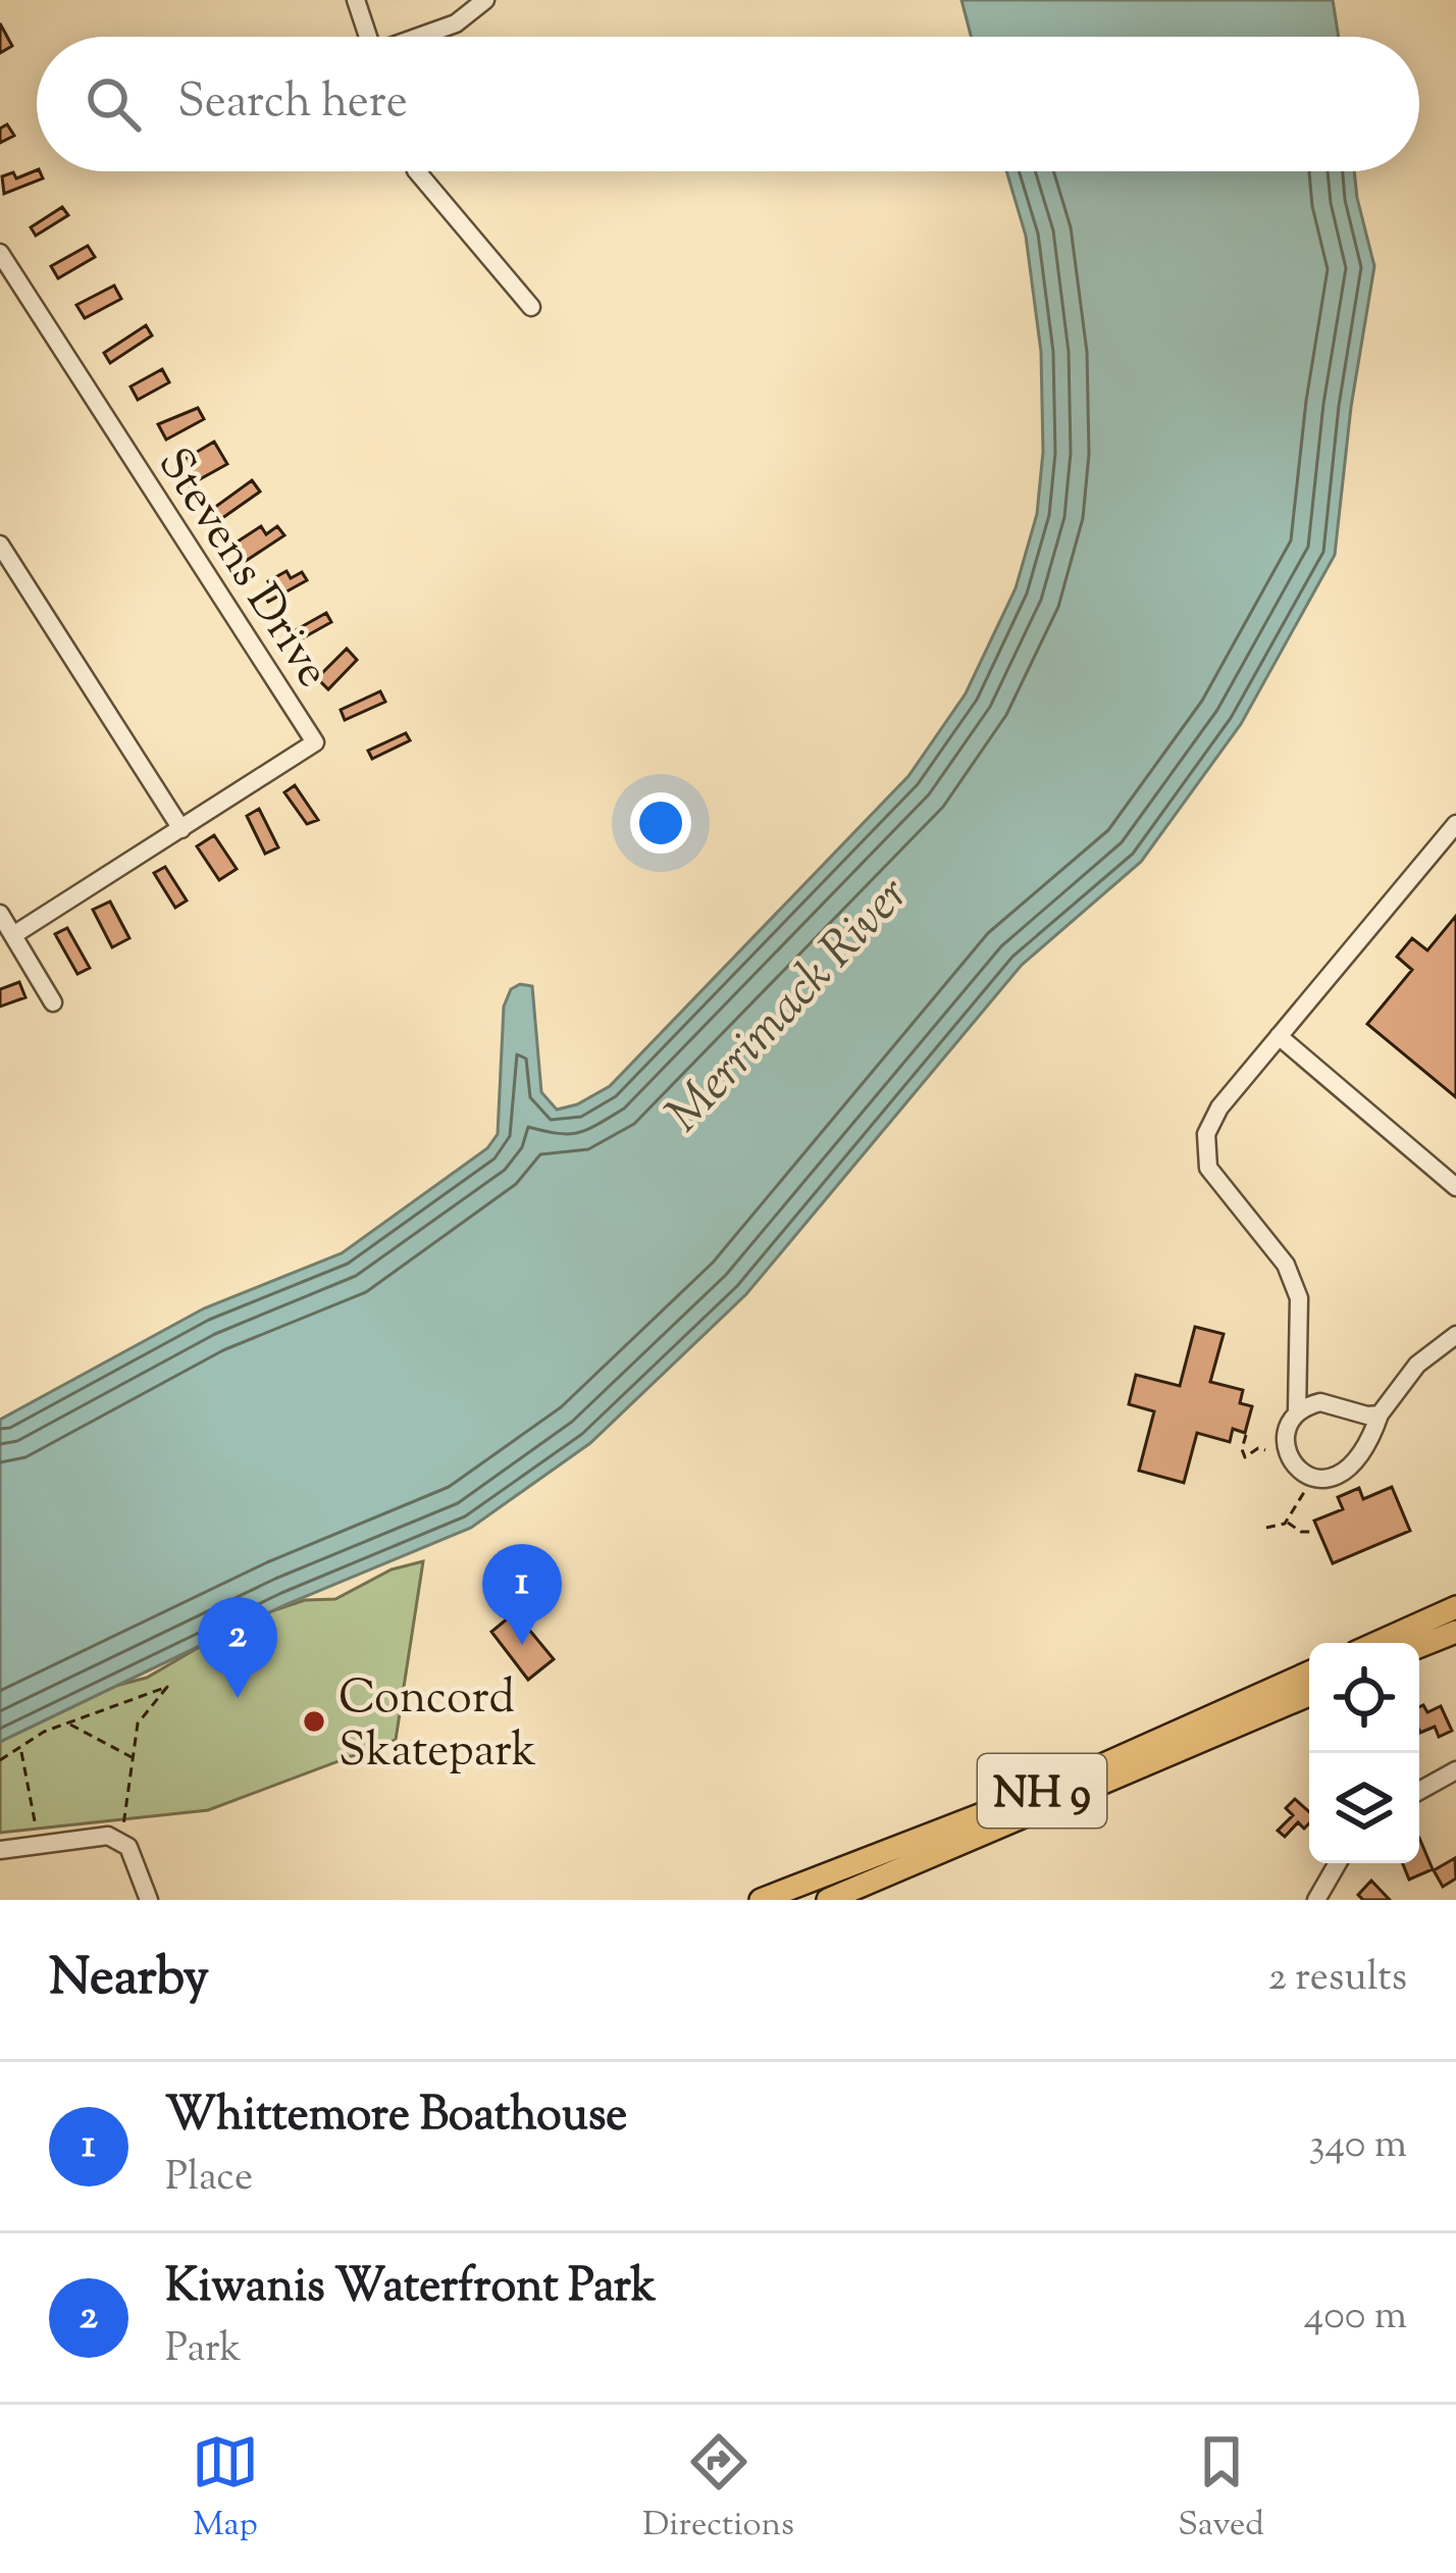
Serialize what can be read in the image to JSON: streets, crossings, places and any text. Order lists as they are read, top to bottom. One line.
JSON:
{"streets":{"main road":["NH 9"],"street":["Stevens Drive"]},"water":["Merrimack River"],"places":["Concord Skatepark"],"page":{"search":"Search here","pins":["1","2"],"heading":["Nearby","2 results"],"list":[{"mark":"1","name":"Whittemore Boathouse","note":"Place","value":"340 m"},{"mark":"2","name":"Kiwanis Waterfront Park","note":"Park","value":"400 m"}],"nav":["Map","Directions","Saved"]}}
